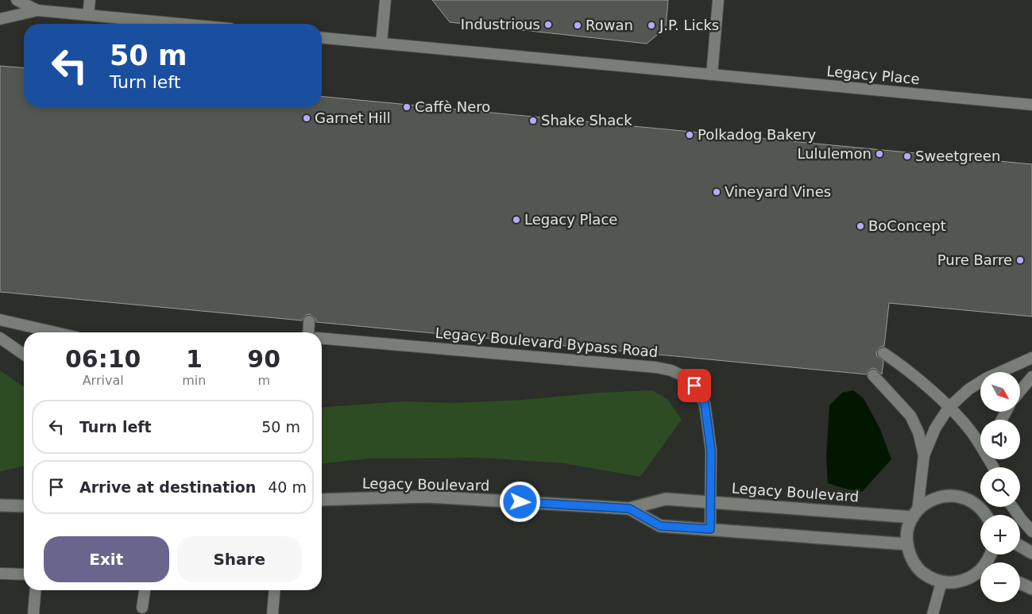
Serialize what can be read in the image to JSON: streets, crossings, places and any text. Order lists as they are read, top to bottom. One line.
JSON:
{"streets":{"street":["Legacy Boulevard"],"lane":["Legacy Place","Legacy Boulevard Bypass Road"]},"crossings":[["Legacy Boulevard Bypass Road","Legacy Boulevard"]],"places":["Industrious","Rowan","J.P. Licks","Caffè Nero","Garnet Hill","Shake Shack","Polkadog Bakery","Lululemon","Sweetgreen","Vineyard Vines","Legacy Place","BoConcept","Pure Barre"],"north":"bottom right","page":{"turn":["50 m","Turn left"],"eta":["06:10","Arrival","1","min","90","m"],"map_buttons":["+","−"],"list":[{"name":"Turn left","value":"50 m"},{"name":"Arrive at destination","value":"40 m"}],"buttons":["Exit","Share"]}}
